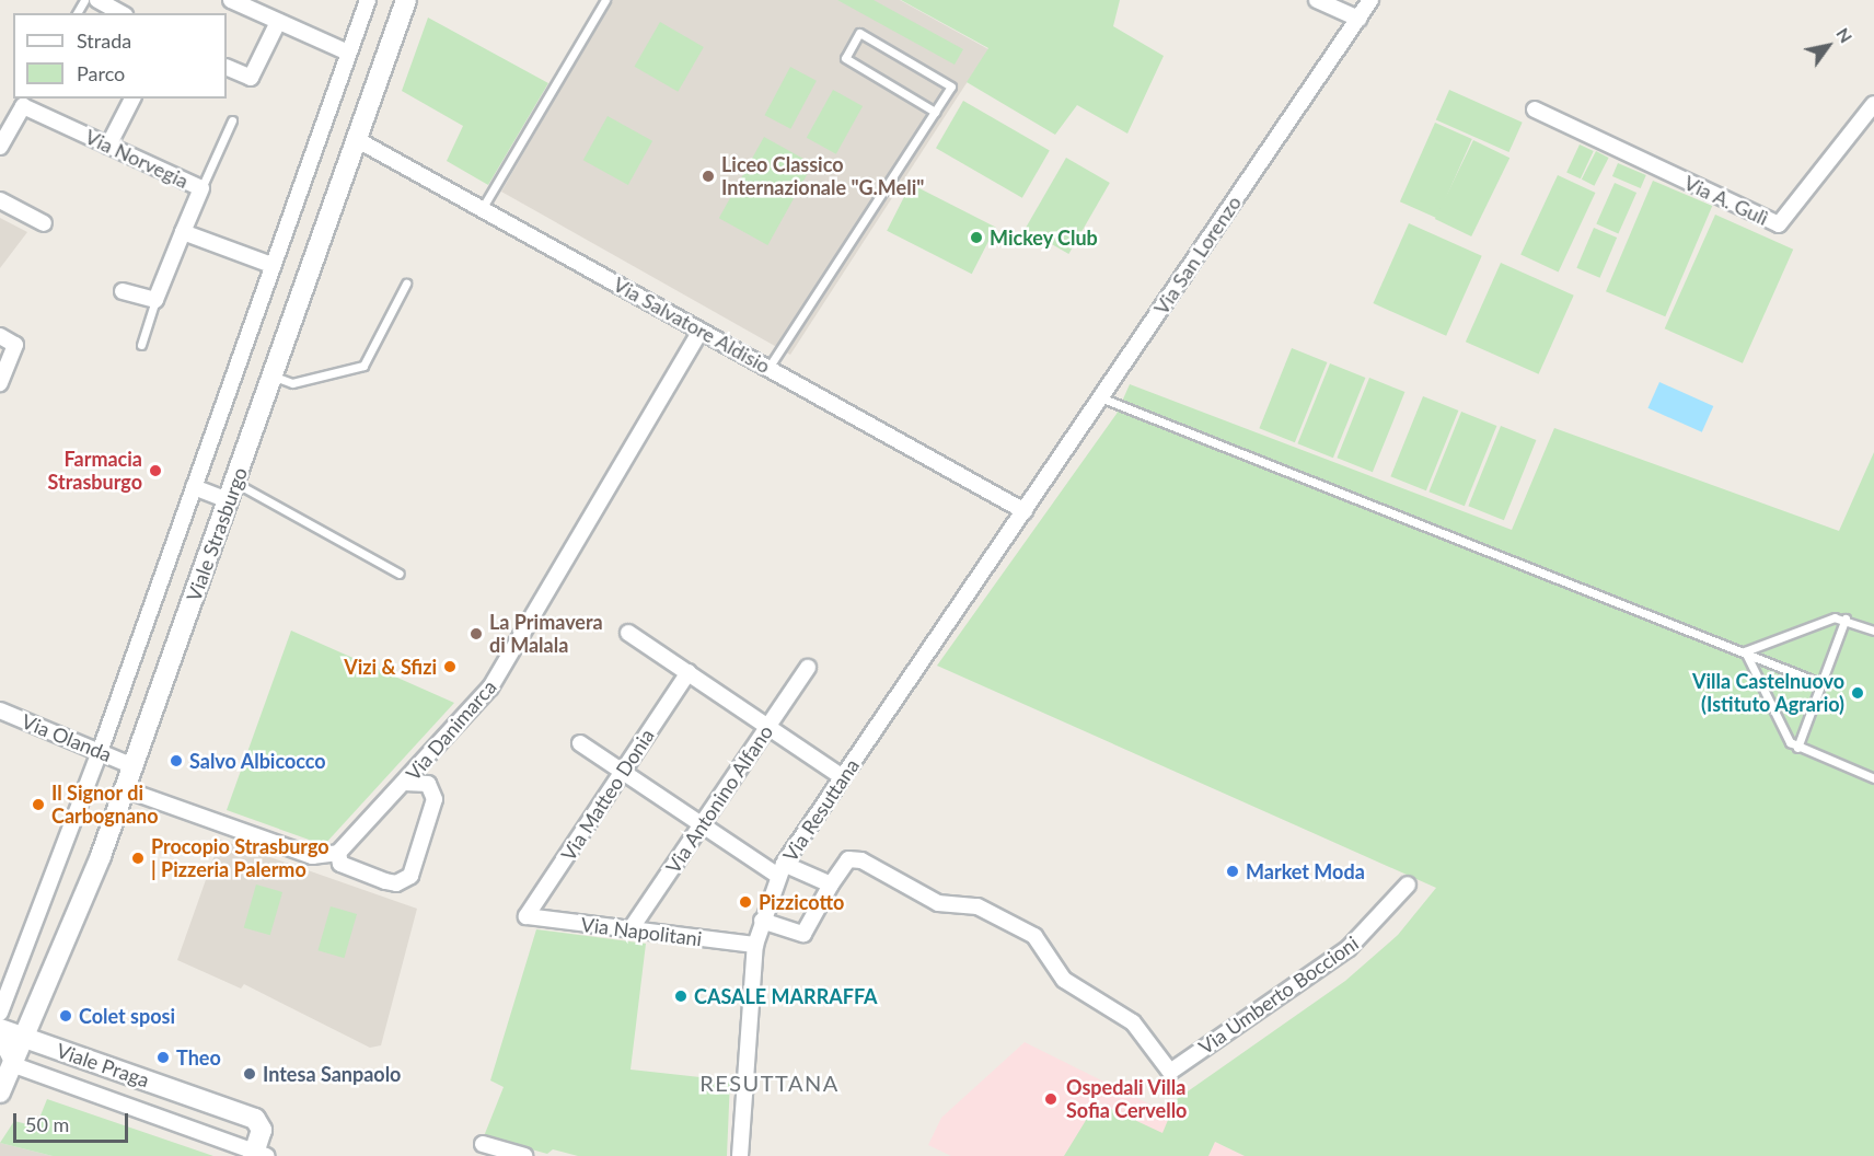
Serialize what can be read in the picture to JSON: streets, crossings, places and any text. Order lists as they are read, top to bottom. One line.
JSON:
{"streets":{"street":["Via Norvegia","Via A. Gulì","Via San Lorenzo","Via Salvatore Aldisio","Viale Strasburgo","Via Danimarca","Via Olanda","Via Matteo Donia","Via Antonino Alfano","Via Resuttana","Via Napolitani","Via Umberto Boccioni","Viale Praga"]},"crossings":[["Via San Lorenzo","Via Salvatore Aldisio"],["Via San Lorenzo","Via Resuttana"],["Via Salvatore Aldisio","Viale Strasburgo"],["Via Salvatore Aldisio","Via Danimarca"],["Via Salvatore Aldisio","Via Resuttana"],["Viale Strasburgo","Via Olanda"],["Viale Strasburgo","Viale Praga"],["Via Matteo Donia","Via Napolitani"],["Via Antonino Alfano","Via Napolitani"],["Via Resuttana","Via Napolitani"]],"districts":["RESUTTANA"],"places":["Liceo Classico Internazionale \"G.Meli\"","Mickey Club","Farmacia Strasburgo","La Primavera di Malala","Vizi & Sfizi","Villa Castelnuovo (Istituto Agrario)","Salvo Albicocco","Il Signor di Carbognano","Procopio Strasburgo | Pizzeria Palermo","Market Moda","Pizzicotto","CASALE MARRAFFA","Colet sposi","Theo","Intesa Sanpaolo","Ospedali Villa Sofia Cervello"],"legend":["Strada","Parco"],"scale_bar":"50 m","north":"top right"}
